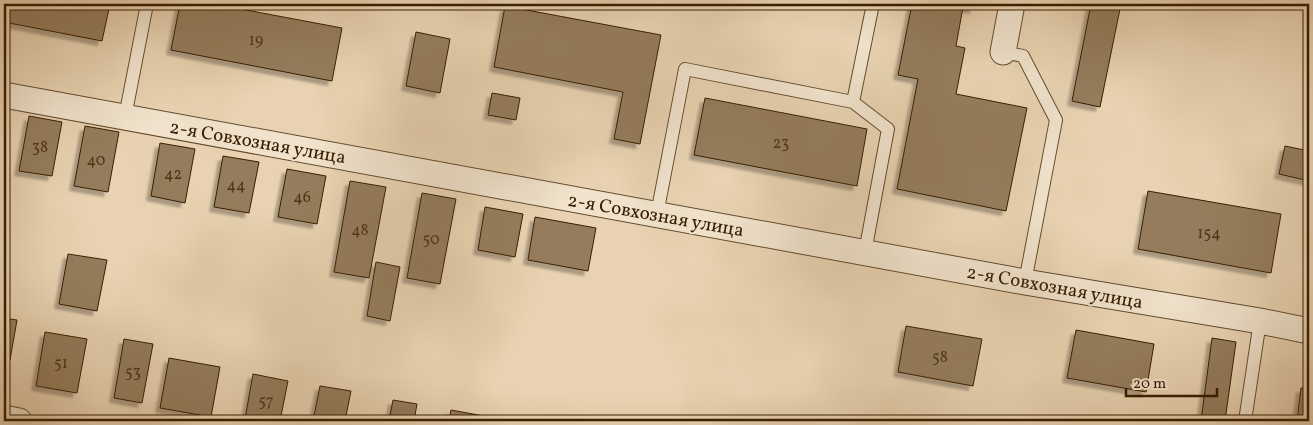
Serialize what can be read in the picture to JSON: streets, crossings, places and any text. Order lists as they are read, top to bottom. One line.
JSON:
{"streets":{"street":["2-я Совхозная улица"]},"house_numbers":["19","23","38","40","42","44","46","48","154","50","58","51","53","57"],"scale_bar":"20 m"}
